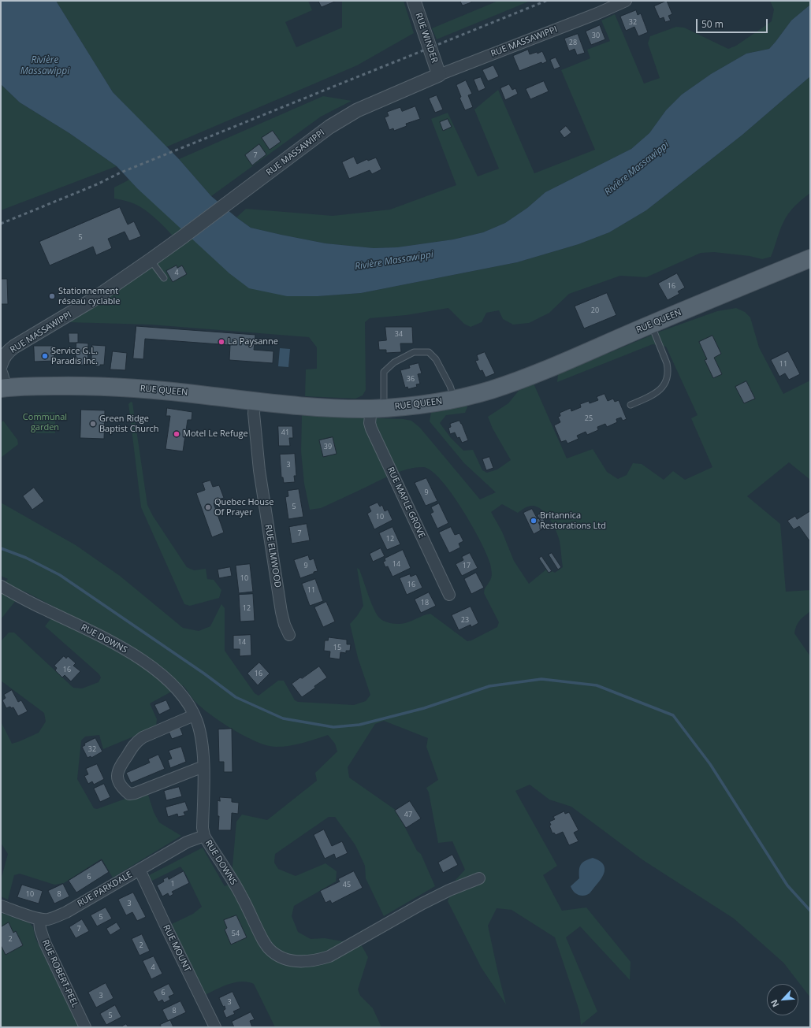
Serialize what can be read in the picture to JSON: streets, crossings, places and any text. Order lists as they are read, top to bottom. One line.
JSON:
{"streets":{"main road":["RUE QUEEN"],"street":["RUE WINDER","RUE MASSAWIPPI","RUE MAPLE GROVE","RUE ELMWOOD","RUE DOWNS","RUE PARKDALE","RUE MOUNT","RUE ROBERT-PEEL"]},"crossings":[["RUE WINDER","RUE MASSAWIPPI"],["RUE QUEEN","RUE MAPLE GROVE"],["RUE QUEEN","RUE ELMWOOD"],["RUE DOWNS","RUE PARKDALE"],["RUE PARKDALE","RUE MOUNT"],["RUE PARKDALE","RUE ROBERT-PEEL"]],"water":["Rivière Massawippi"],"parks":["Communal garden"],"places":["Stationnement réseau cyclable","La Paysanne","Service G.L. Paradis Inc.","Green Ridge Baptist Church","Motel Le Refuge","Quebec House Of Prayer","Britannica Restorations Ltd"],"house_numbers":["32","30","28","7","5","4","16","20","34","11","36","25","41","39","3","9","5","10","7","12","14","9","17","10","16","11","18","12","23","14","15","16","16","32","47","6","1","45","10","8","3","5","7","54","2","2","4","6","3","3","8","5"],"scale_bar":"50 m","north":"bottom left"}
